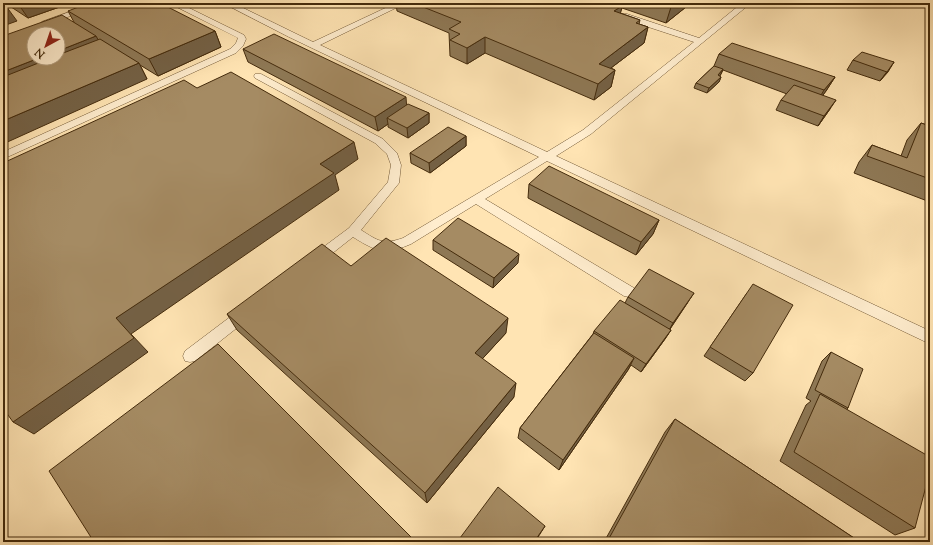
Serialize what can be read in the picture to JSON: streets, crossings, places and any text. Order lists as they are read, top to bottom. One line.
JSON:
{"north":"bottom left"}
